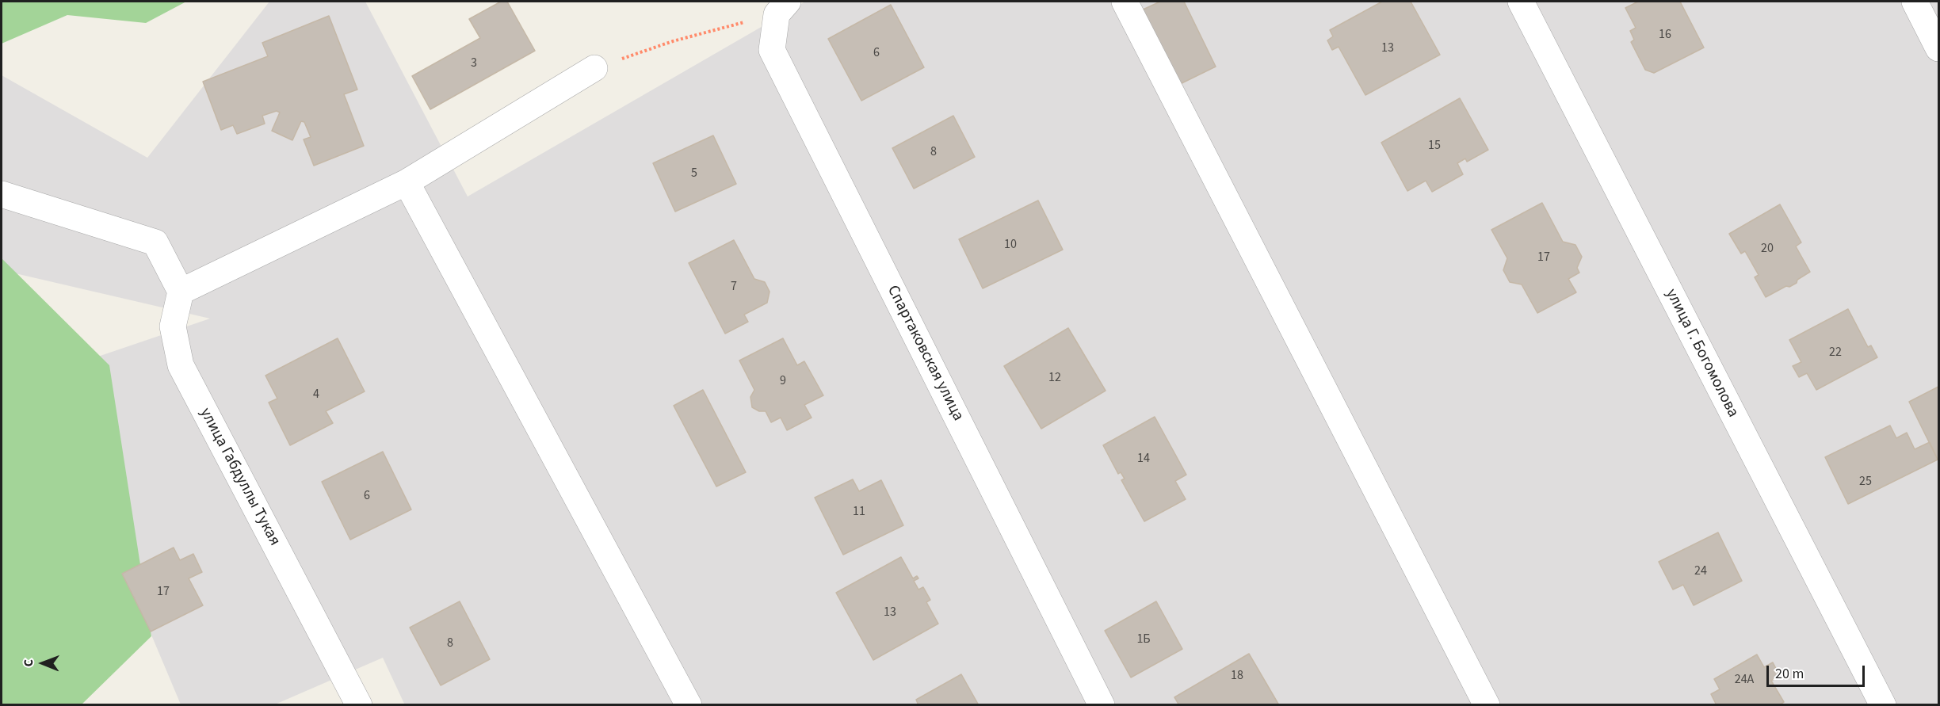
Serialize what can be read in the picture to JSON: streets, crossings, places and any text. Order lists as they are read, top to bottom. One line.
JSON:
{"streets":{"street":["Спартаковская улица","улица Г. Богомолова","улица Габдуллы Тукая"]},"house_numbers":["16","13","6","3","15","8","5","10","20","17","7","22","12","9","4","14","25","6","11","24","17","13","1Б","8","18","24А"],"scale_bar":"20 m","north":"left"}
